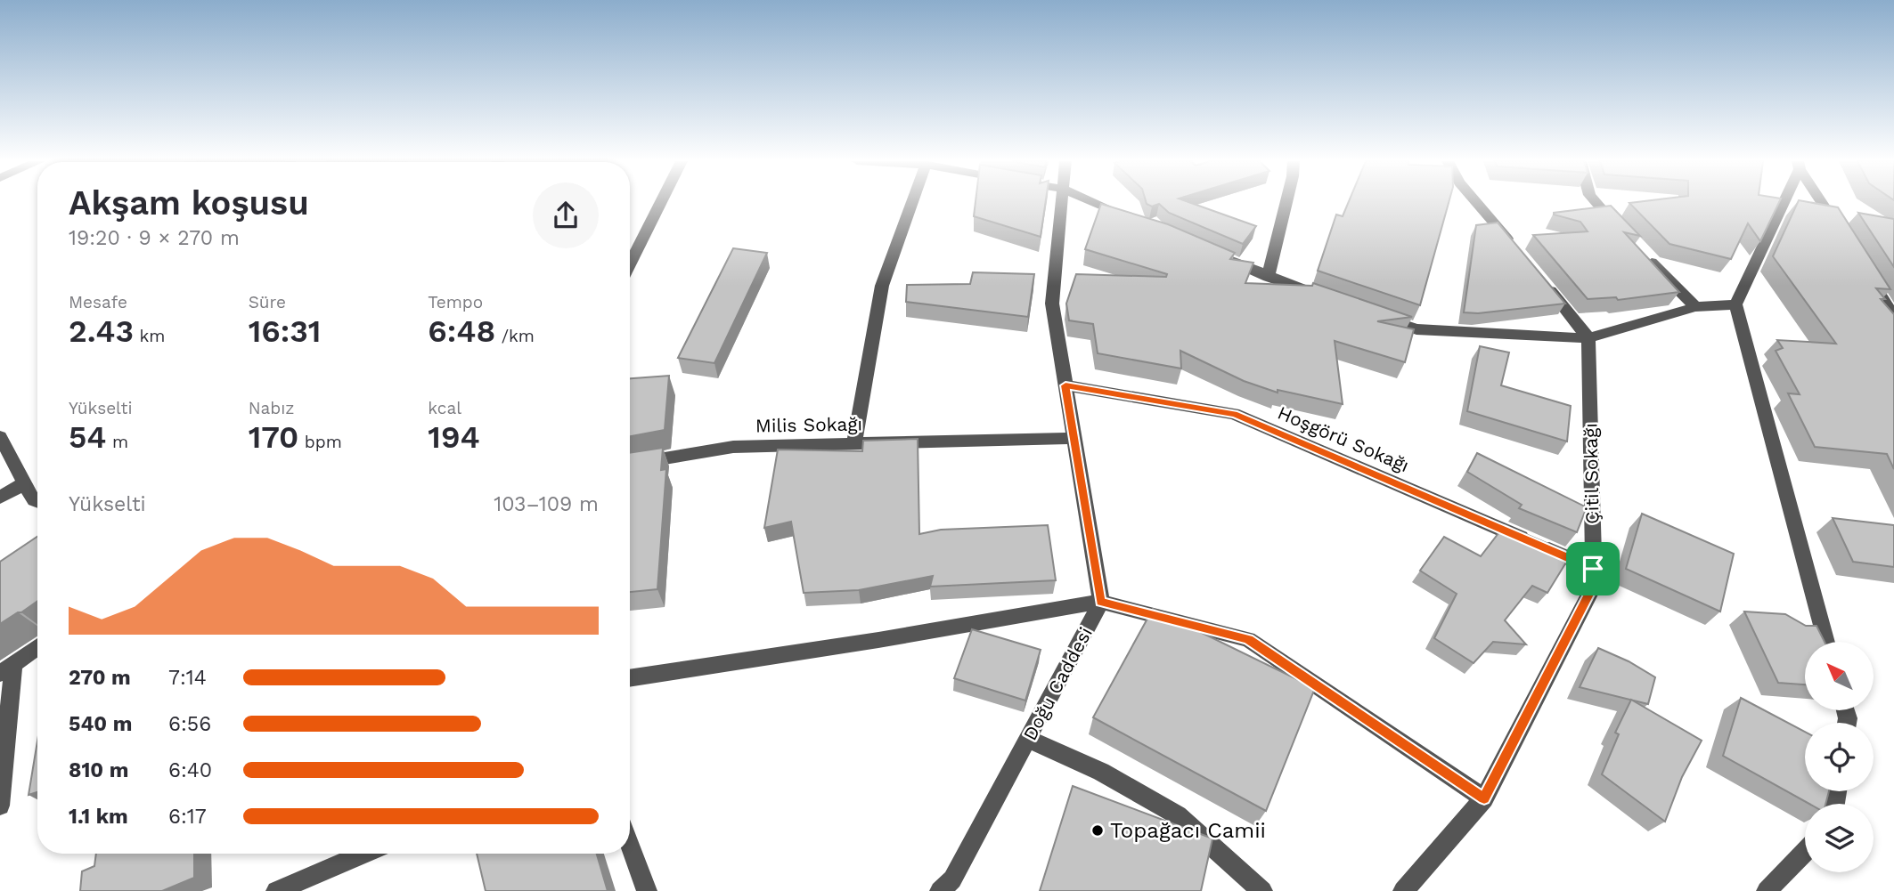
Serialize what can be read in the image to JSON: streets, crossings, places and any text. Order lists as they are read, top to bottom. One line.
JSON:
{"streets":{"street":["Milis Sokağı","Hoşgörü Sokağı","Çitil Sokağı","Doğu Caddesi"]},"crossings":[["Hoşgörü Sokağı","Çitil Sokağı"]],"places":["Topağacı Camii"],"north":"top left","page":{"heading":["Akşam koşusu","19:20 · 9 × 270 m"],"stats":[["Mesafe","2.43 km"],["Süre","16:31"],["Tempo","6:48 /km"],["Yükselti","54 m"],["Nabız","170 bpm"],["kcal","194"]],"chart":["Yükselti","103–109 m"],"list":[{"name":"270 m","note":"7:14"},{"name":"540 m","note":"6:56"},{"name":"810 m","note":"6:40"},{"name":"1.1 km","note":"6:17"}]}}
